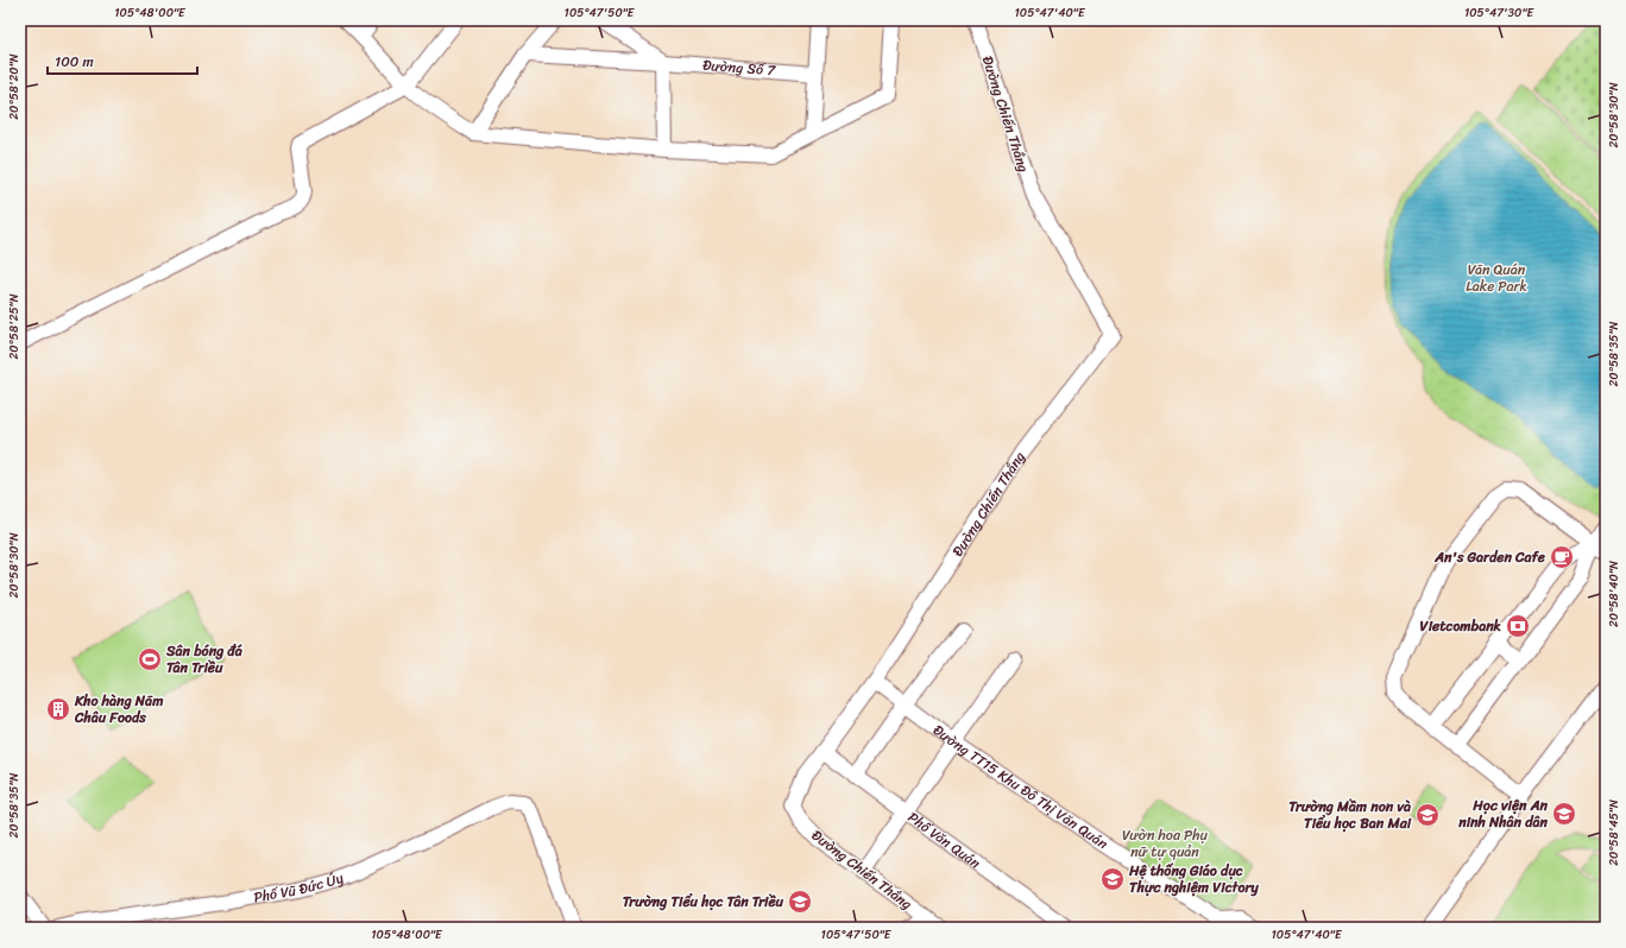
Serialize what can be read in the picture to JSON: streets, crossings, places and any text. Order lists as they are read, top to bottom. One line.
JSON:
{"streets":{"street":["Đường Số 7","Đường Chiến Thắng","Đường TT15 Khu Đô Thị Văn Quán","Phố Văn Quán","Phố Vũ Đức Úy"]},"crossings":[["Đường Chiến Thắng","Đường TT15 Khu Đô Thị Văn Quán"],["Đường Chiến Thắng","Phố Văn Quán"]],"parks":["Văn Quán Lake Park","Vườn hoa Phụ nữ tự quản"],"places":{"cafe":["An's Garden Cafe"],"bank":["Vietcombank"],"sports":["Sân bóng đá Tân Triều"],"building":["Kho hàng Năm Châu Foods"],"school or university":["Học viện An ninh Nhân dân","Trường Mầm non và Tiểu học Ban Mai","Hệ thống Giáo dục Thực nghiệm Victory","Trường Tiểu học Tân Triều"]},"scale_bar":"100 m","coordinates":["105°48'00\"E","105°47'50\"E","105°47'40\"E","105°47'30\"E","20°58'20\"N","20°58'30\"N","20°58'25\"N","20°58'35\"N","20°58'40\"N","20°58'45\"N"]}
